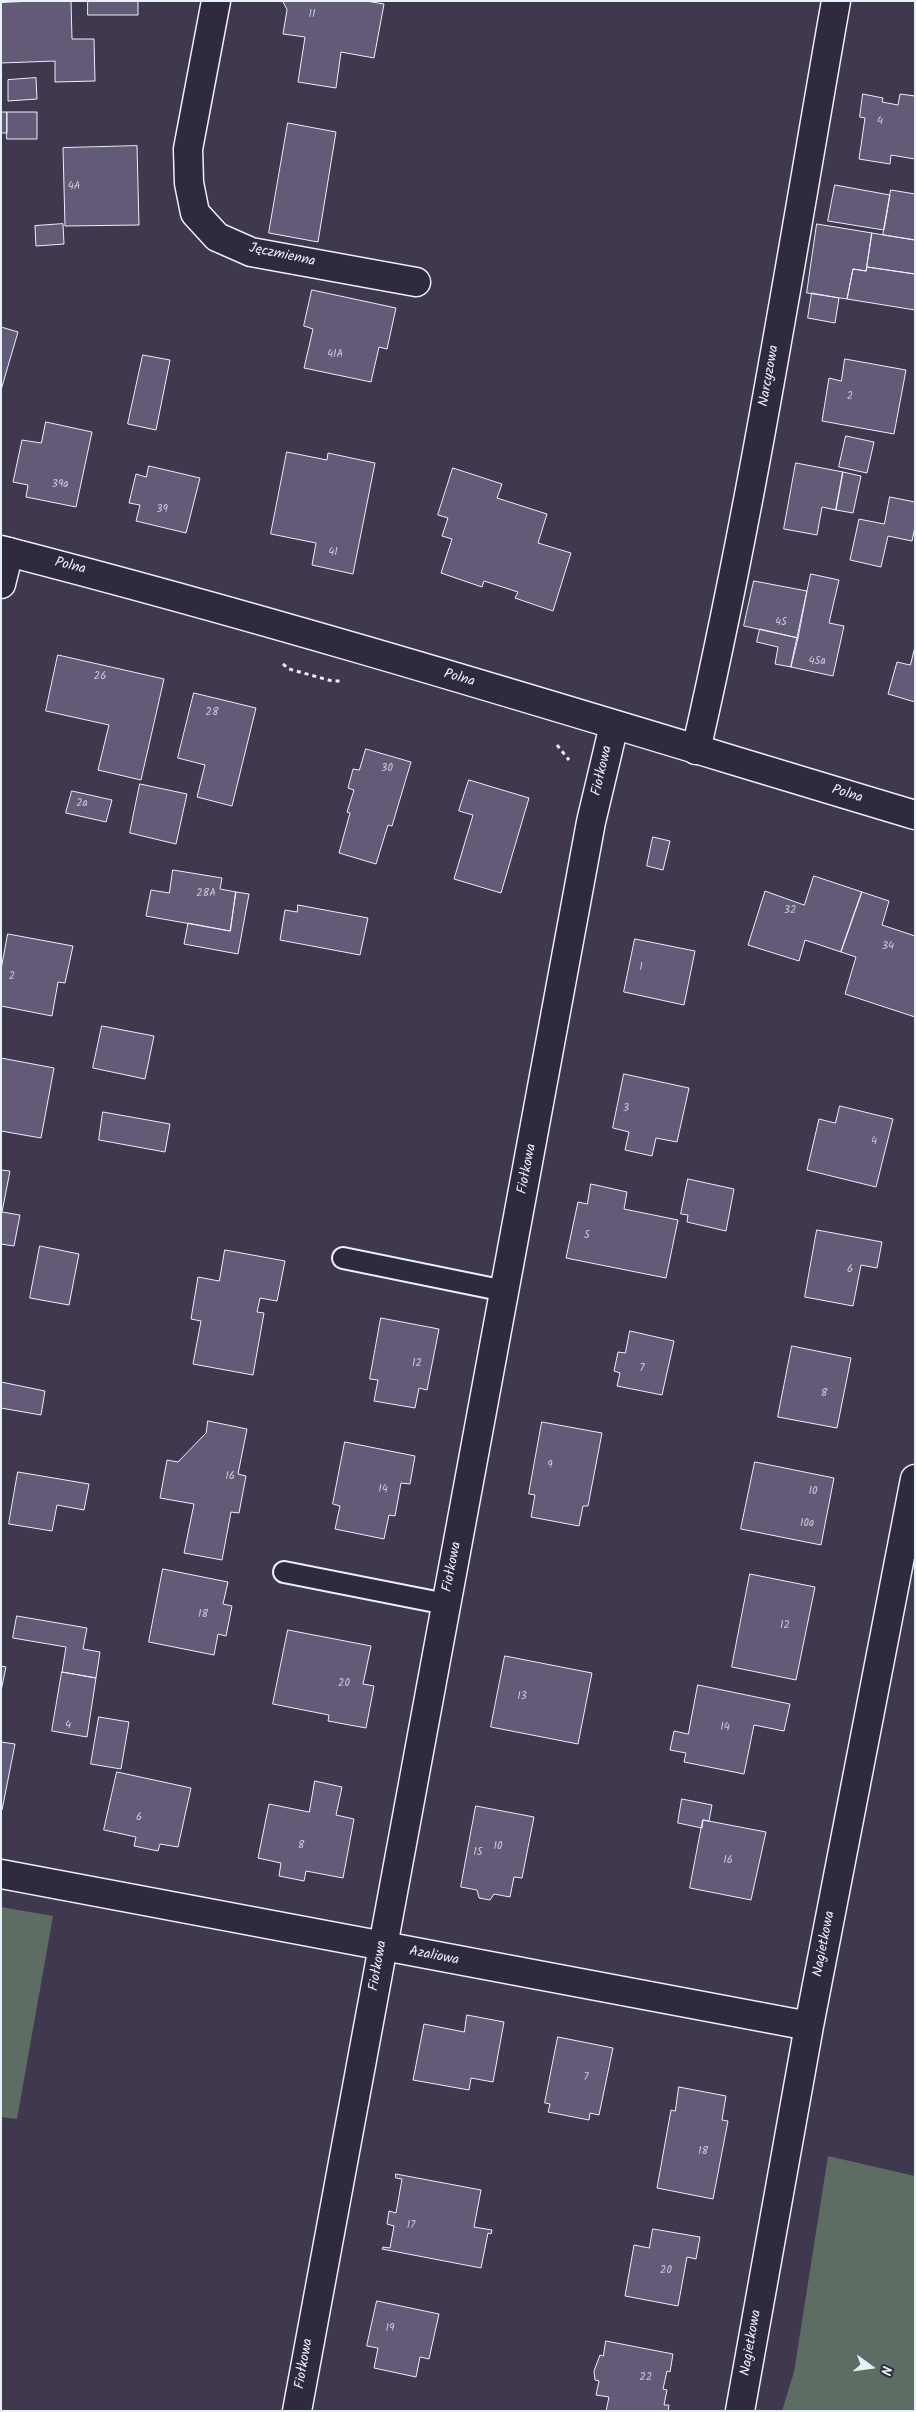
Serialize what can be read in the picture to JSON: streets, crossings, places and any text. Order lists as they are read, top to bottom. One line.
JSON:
{"streets":{"street":["Jęczmienna","Narcyzowa","Polna","Fiołkowa","Nagietkowa","Azaliowa"]},"crossings":[["Narcyzowa","Polna"],["Polna","Fiołkowa"],["Fiołkowa","Azaliowa"],["Nagietkowa","Azaliowa"]],"house_numbers":["11","4","4A","41A","2","39a","39","41","45","45a","26","28","30","2a","28A","32","34","1","2","3","4","5","6","12","7","8","9","16","14","10","10a","18","12","20","13","4","14","6","8","10","15","16","7","18","17","20","19","22"],"north":"right"}
